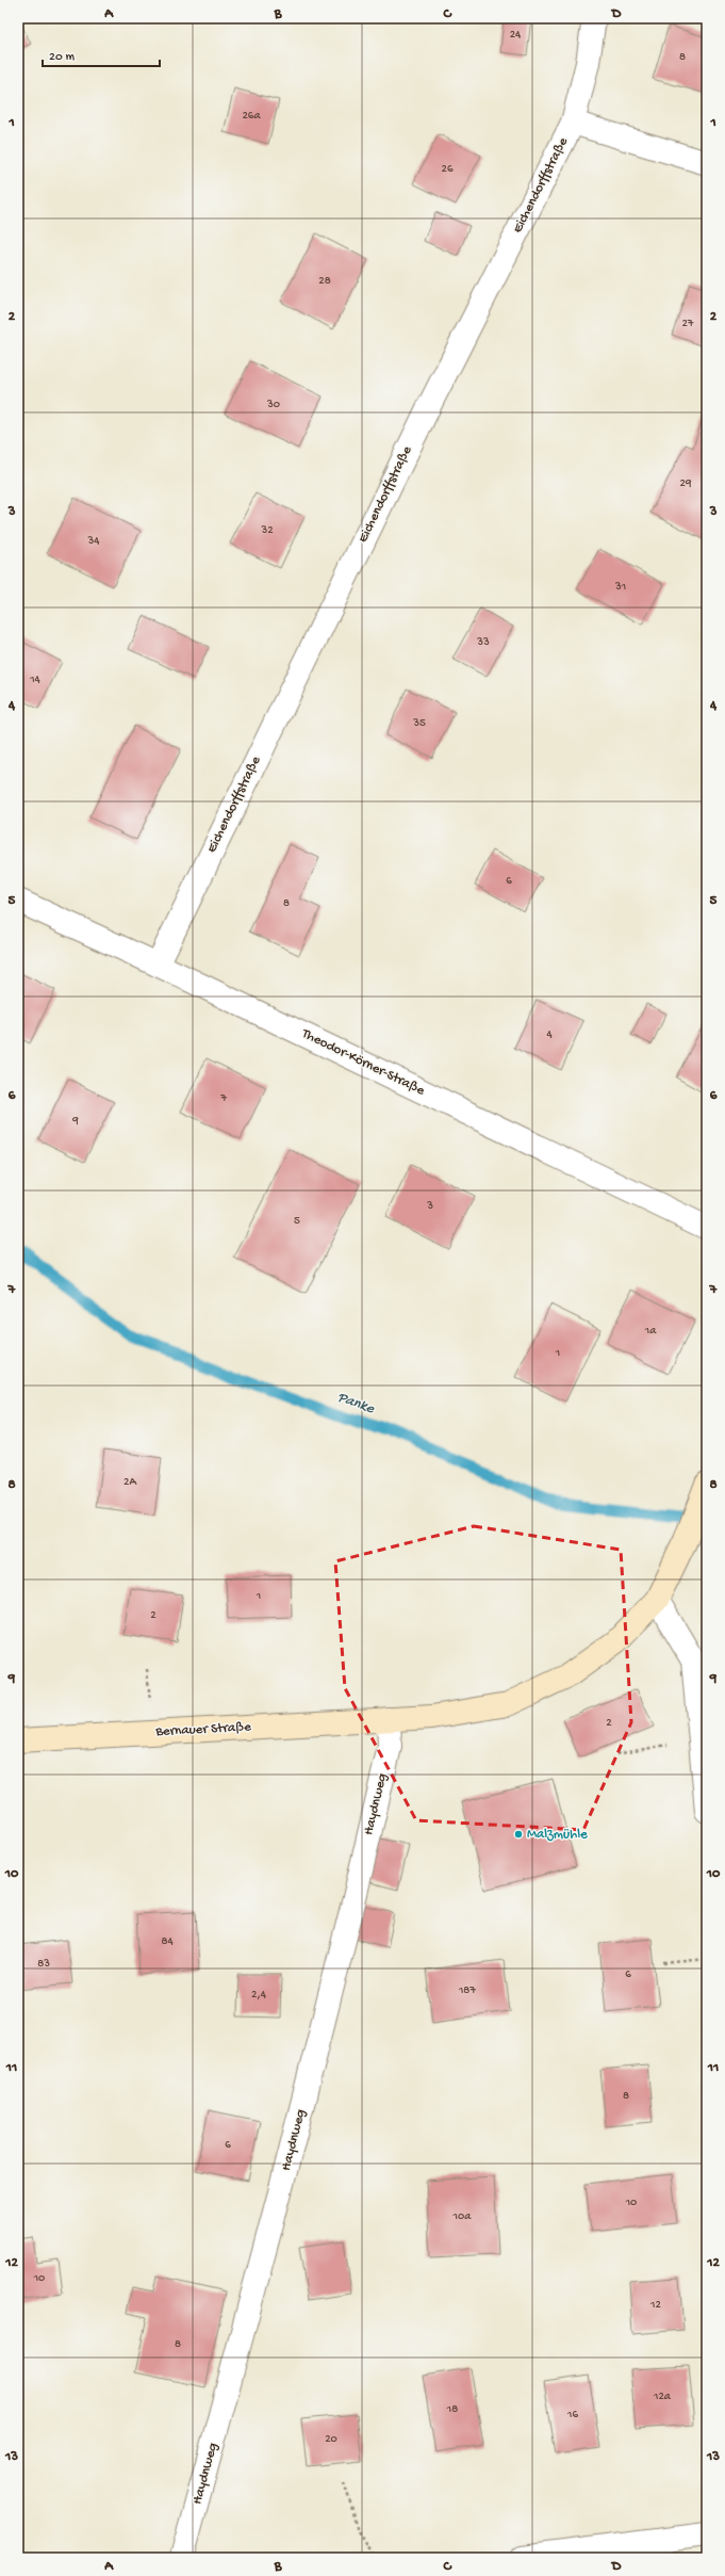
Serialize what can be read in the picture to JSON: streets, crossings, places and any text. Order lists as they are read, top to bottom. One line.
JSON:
{"streets":{"main road":["Bernauer Straße"],"street":["Eichendorffstraße","Theodor-Körner-Straße","Haydnweg"]},"crossings":[["Eichendorffstraße","Theodor-Körner-Straße"],["Bernauer Straße","Haydnweg"]],"water":["Panke"],"places":["Malzmühle"],"house_numbers":["24","8","26a","26","28","27","30","29","32","34","31","33","14","35","6","8","4","7","9","3","5","1a","1","2A","1","2","2","84","83","6","187","2,4","8","6","10","10a","10","12","8","12a","18","16","20"],"scale_bar":"20 m","grid":{"columns":["A","B","C","D"],"rows":["1","2","3","4","5","6","7","8","9","10","11","12","13"]}}
